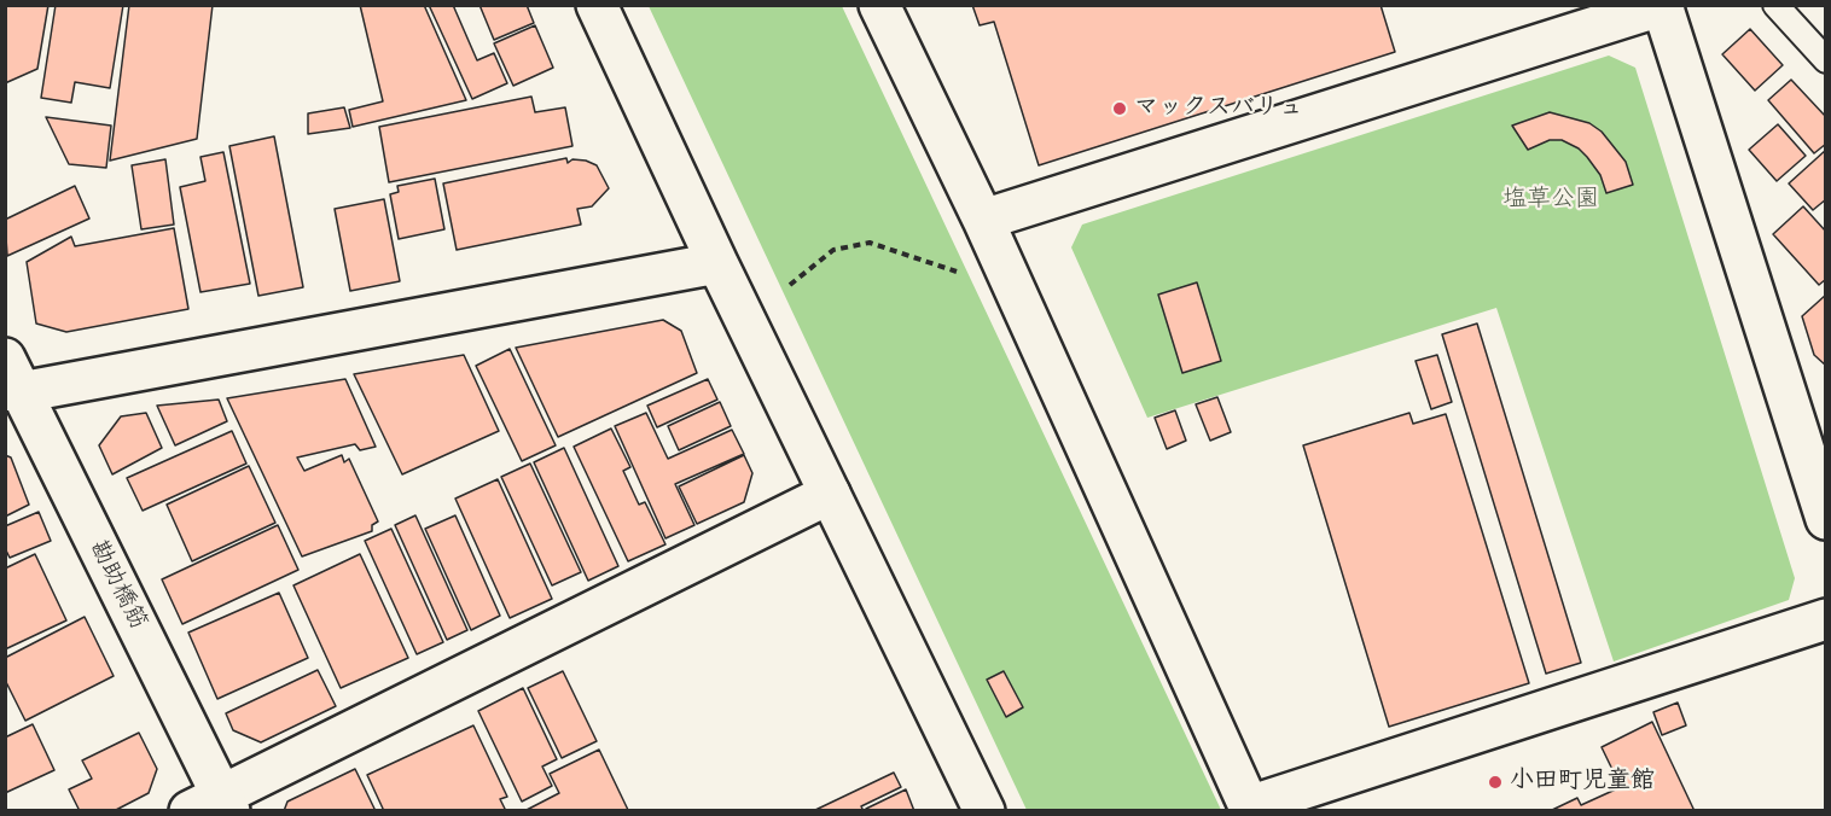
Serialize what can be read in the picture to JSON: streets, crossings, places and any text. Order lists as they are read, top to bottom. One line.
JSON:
{"streets":{"street":["勘助橋筋"]},"parks":["塩草公園"],"places":["マックスバリュ","小田町児童館"]}
